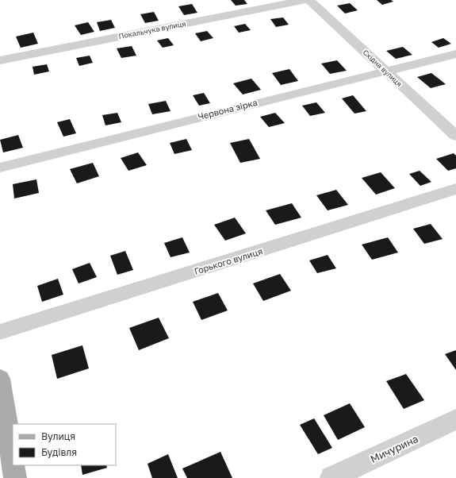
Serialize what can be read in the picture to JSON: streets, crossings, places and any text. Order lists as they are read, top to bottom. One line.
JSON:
{"streets":{"street":["Покальчука вулиця","Східна вулиця","Червона зірка","Горького вулиця","Мичурина"]},"crossings":[["Східна вулиця","Червона зірка"]],"legend":["Вулиця","Будівля"]}
